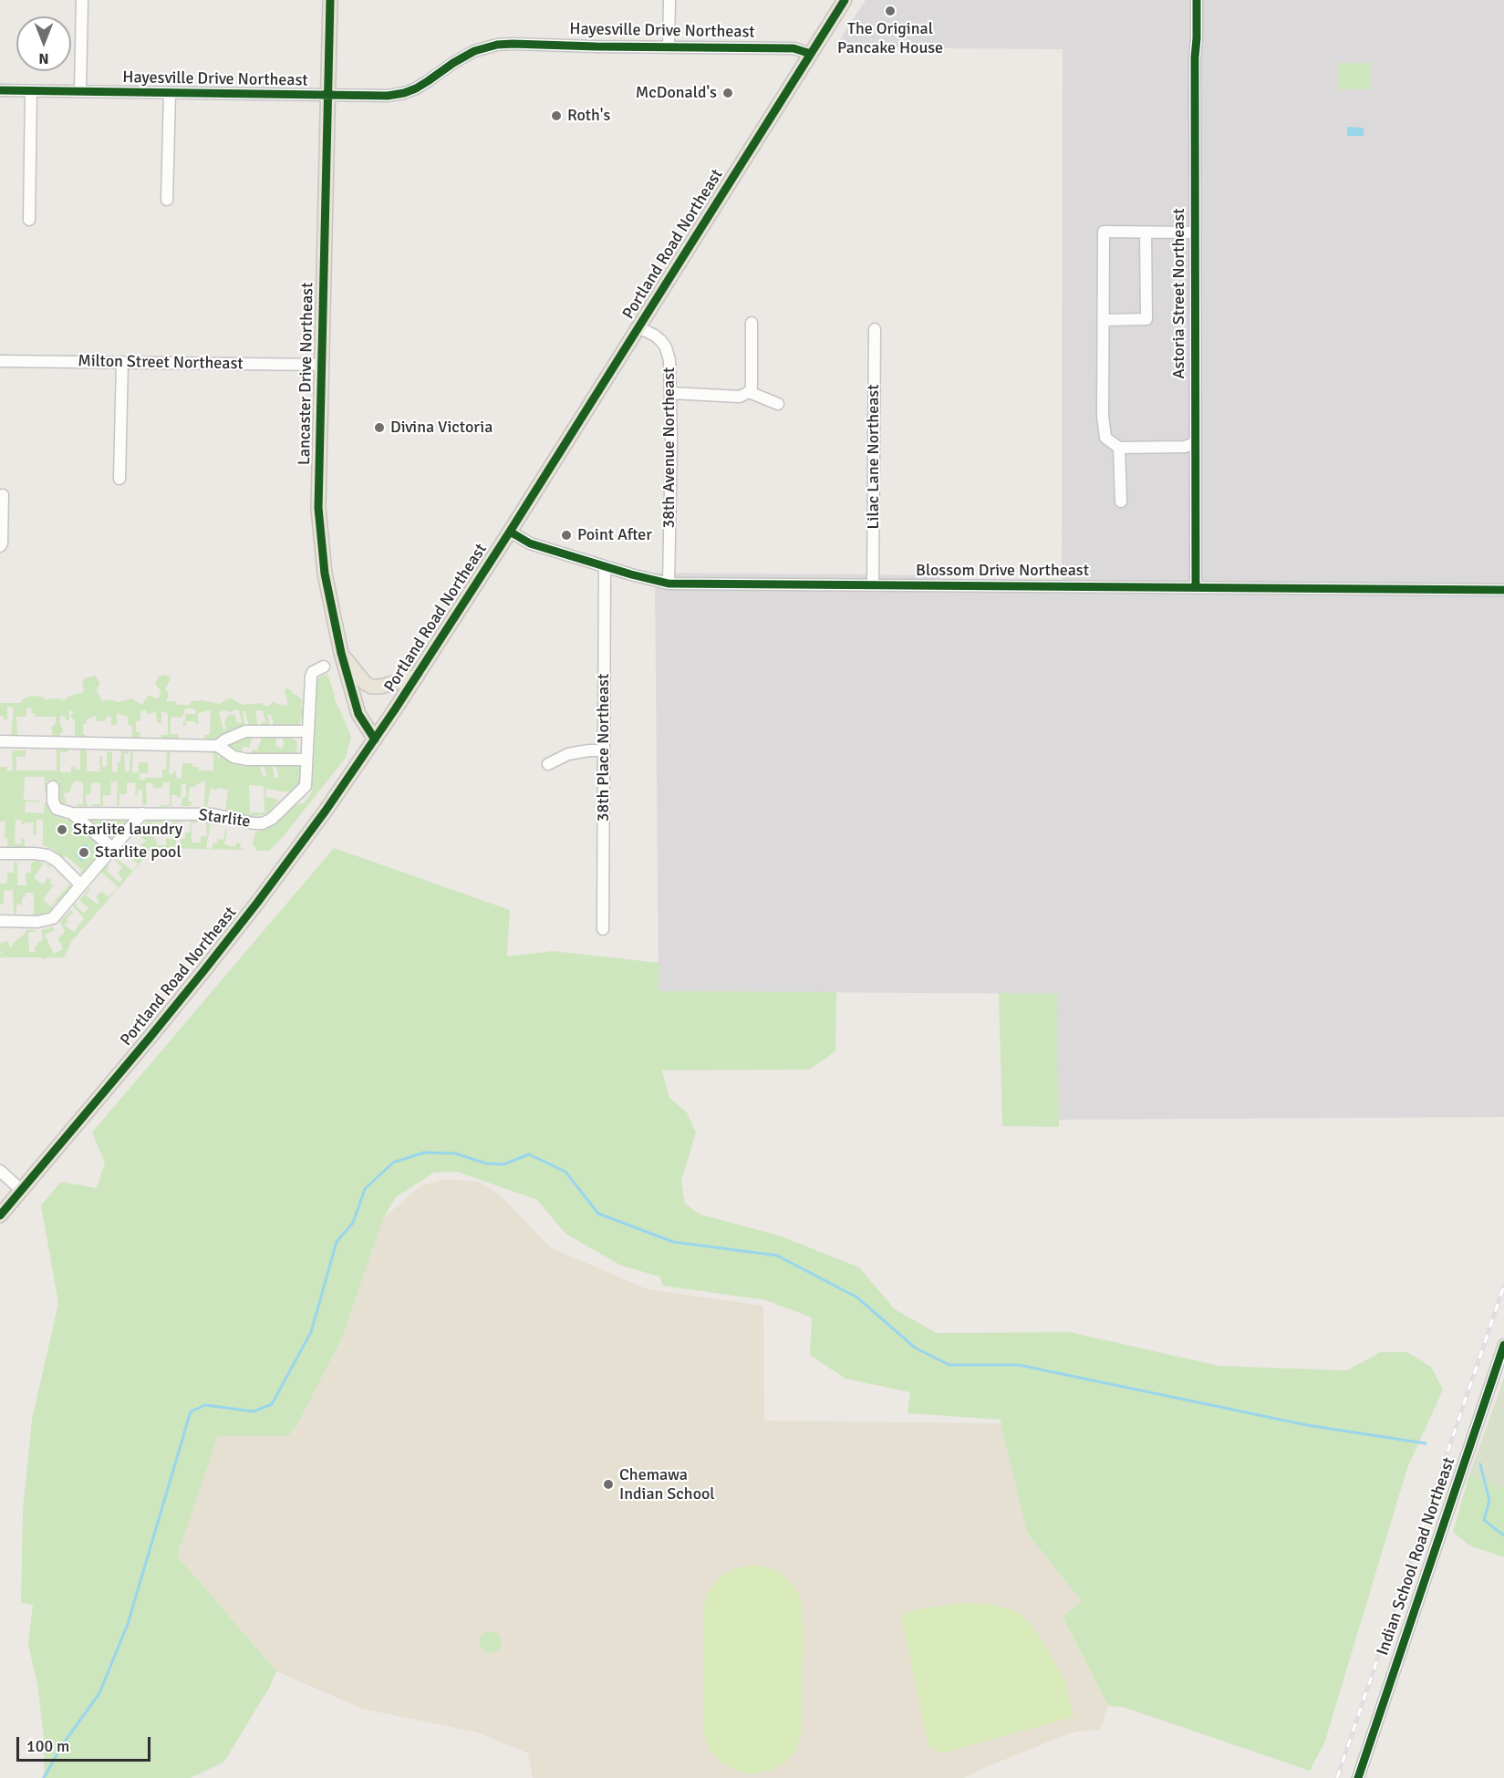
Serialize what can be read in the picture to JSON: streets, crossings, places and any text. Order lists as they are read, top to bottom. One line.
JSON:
{"streets":{"main road":["Portland Road Northeast","Lancaster Drive Northeast"],"street":["Hayesville Drive Northeast","Astoria Street Northeast","Milton Street Northeast","38th Avenue Northeast","Lilac Lane Northeast","Blossom Drive Northeast","38th Place Northeast","Starlite","Indian School Road Northeast"]},"crossings":[["Hayesville Drive Northeast","Portland Road Northeast"],["Hayesville Drive Northeast","Lancaster Drive Northeast"],["Portland Road Northeast","Lancaster Drive Northeast"],["Portland Road Northeast","38th Avenue Northeast"],["Portland Road Northeast","Blossom Drive Northeast"],["Astoria Street Northeast","Blossom Drive Northeast"],["Milton Street Northeast","Lancaster Drive Northeast"],["38th Avenue Northeast","Blossom Drive Northeast"],["Lilac Lane Northeast","Blossom Drive Northeast"],["Blossom Drive Northeast","38th Place Northeast"]],"places":["The Original Pancake House","McDonald's","Roth's","Divina Victoria","Point After","Starlite laundry","Starlite pool","Chemawa Indian School"],"scale_bar":"100 m","north":"bottom"}
